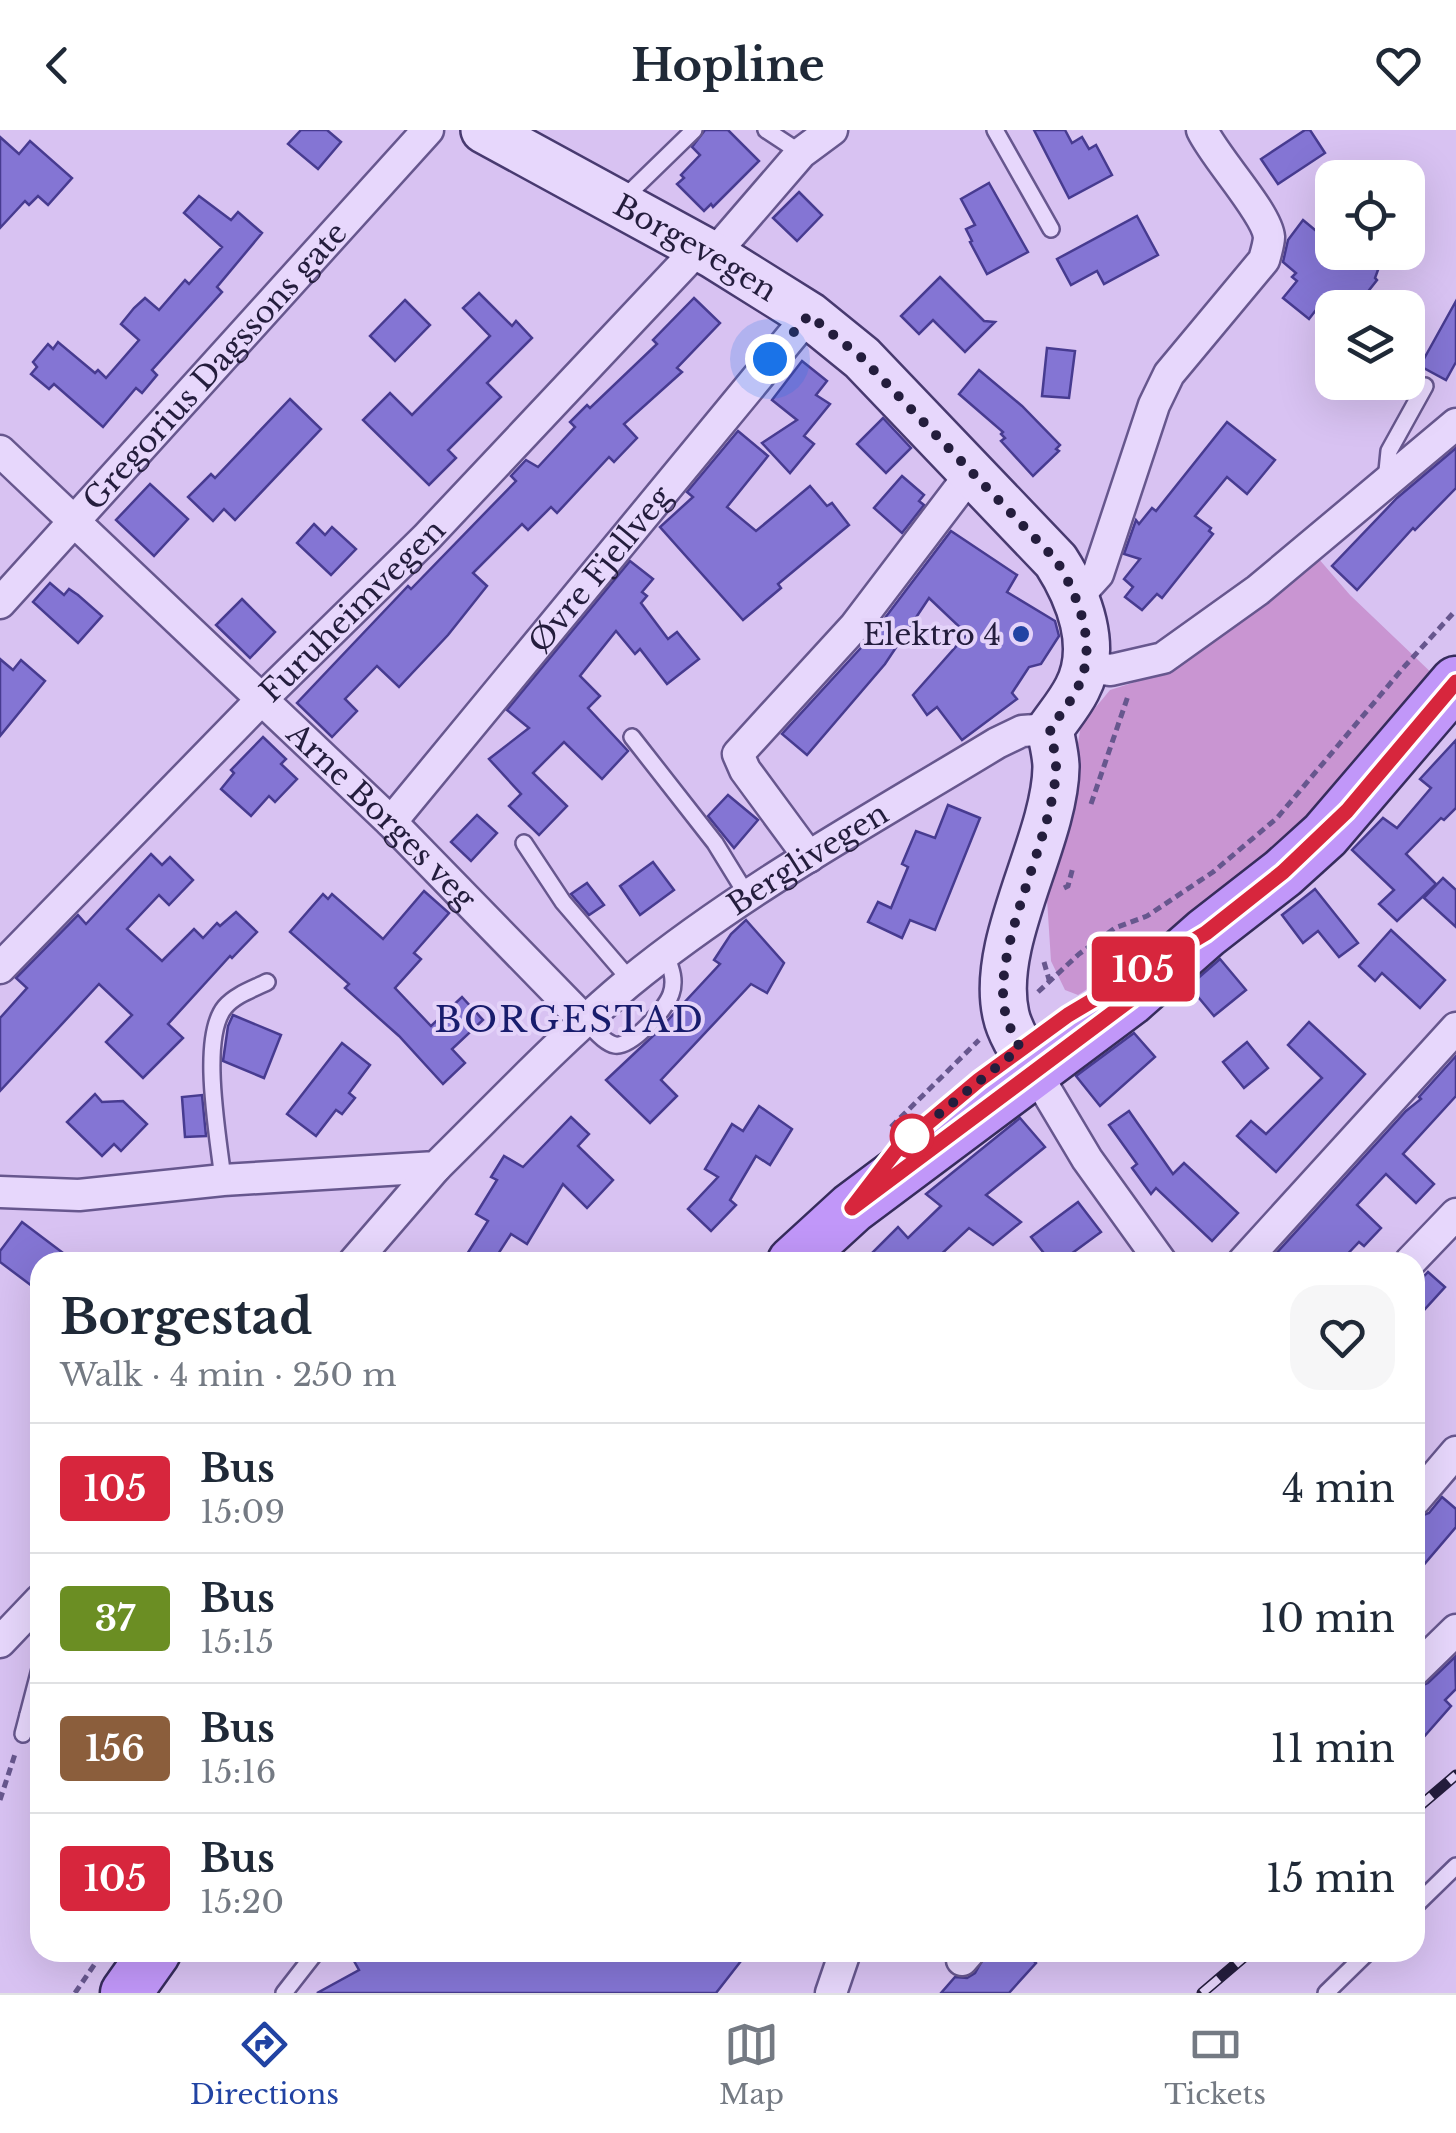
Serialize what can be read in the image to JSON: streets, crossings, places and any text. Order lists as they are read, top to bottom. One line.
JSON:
{"streets":{"street":["Borgevegen","Gregorius Dagssons gate","Øvre Fjellveg","Furuheimvegen","Arne Borges veg","Berglivegen"]},"crossings":[["Borgevegen","Øvre Fjellveg"],["Borgevegen","Furuheimvegen"],["Gregorius Dagssons gate","Arne Borges veg"],["Øvre Fjellveg","Arne Borges veg"],["Furuheimvegen","Arne Borges veg"],["Arne Borges veg","Berglivegen"]],"districts":["BORGESTAD"],"places":["Elektro 4"],"lines":["bus line 105"],"page":{"header":"Hopline","on_map":"105","heading":["Borgestad","Walk · 4 min · 250 m"],"list":[{"mark":"105","name":"Bus","note":"15:09","value":"4 min"},{"mark":"37","name":"Bus","note":"15:15","value":"10 min"},{"mark":"156","name":"Bus","note":"15:16","value":"11 min"},{"mark":"105","name":"Bus","note":"15:20","value":"15 min"}],"tabs":["Directions","Map","Tickets"]}}
